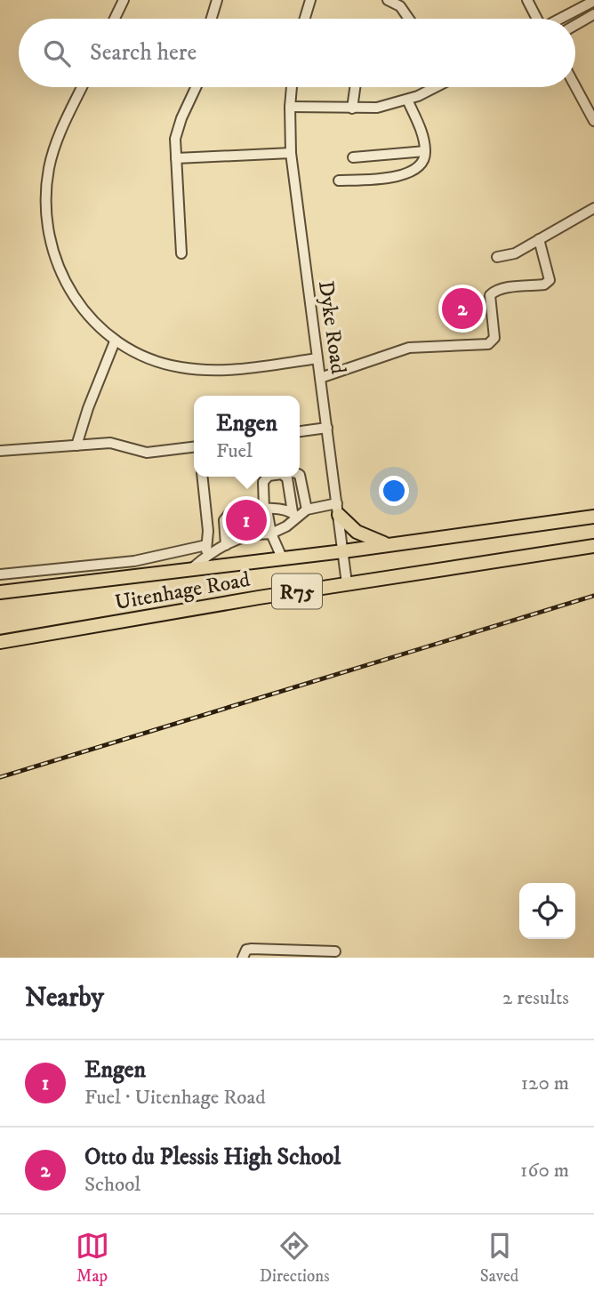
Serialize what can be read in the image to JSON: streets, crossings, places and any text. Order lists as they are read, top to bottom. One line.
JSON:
{"streets":{"main road":["Uitenhage Road","R75"],"street":["Dyke Road"]},"crossings":[["Dyke Road","Uitenhage Road"]],"page":{"search":"Search here","pins":["2","1"],"popup":["Engen","Fuel"],"heading":["Nearby","2 results"],"list":[{"mark":"1","name":"Engen","note":"Fuel · Uitenhage Road","value":"120 m"},{"mark":"2","name":"Otto du Plessis High School","note":"School","value":"160 m"}],"nav":["Map","Directions","Saved"]}}
